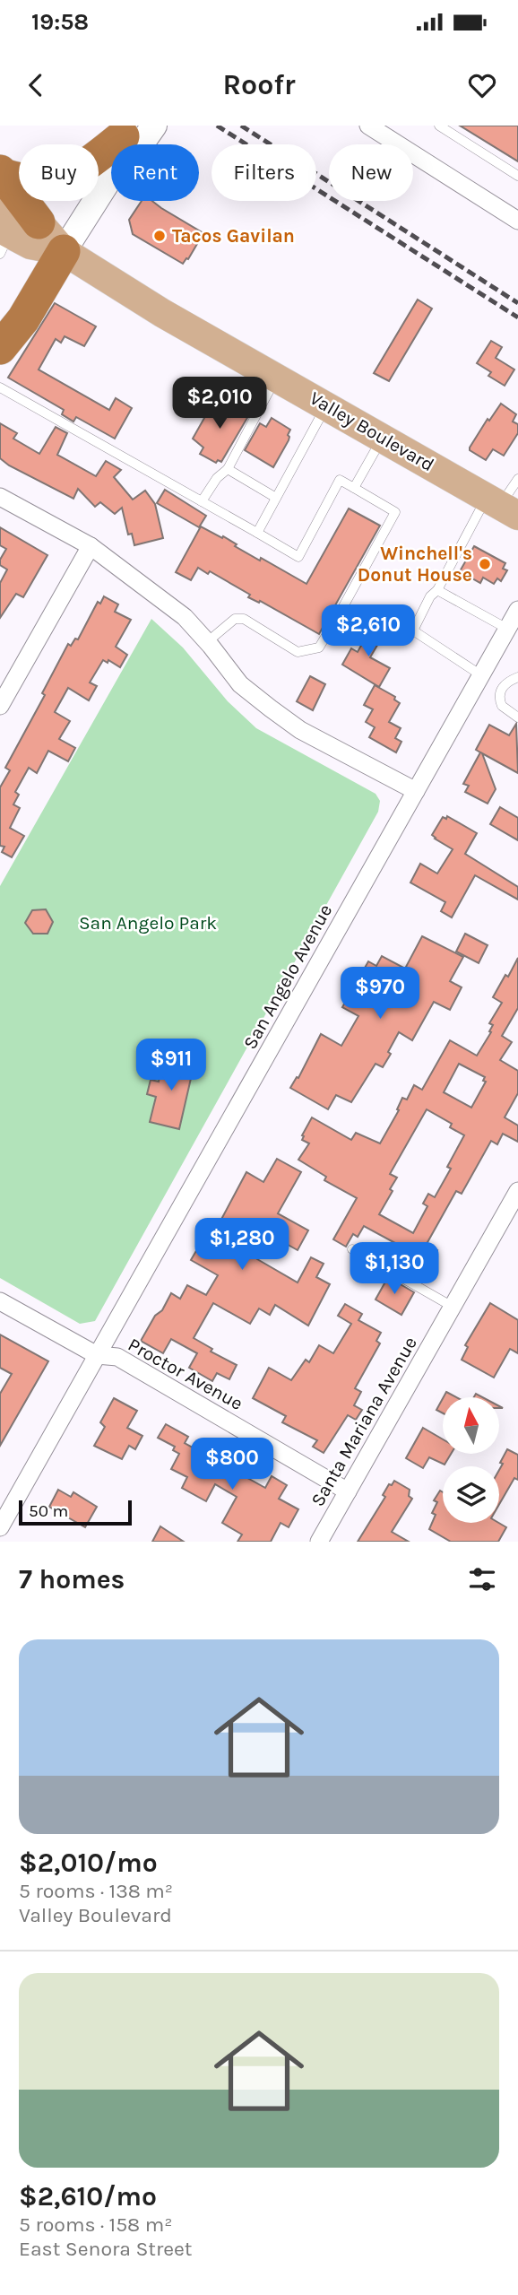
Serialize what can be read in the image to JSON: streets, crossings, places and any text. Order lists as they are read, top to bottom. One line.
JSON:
{"streets":{"main road":["Valley Boulevard"],"street":["San Angelo Avenue","Proctor Avenue","Santa Mariana Avenue"]},"crossings":[["San Angelo Avenue","Proctor Avenue"],["Proctor Avenue","Santa Mariana Avenue"]],"parks":["San Angelo Park"],"places":["Tacos Gavilan","Winchell's Donut House"],"scale_bar":"50 m","north":"top","page":{"status":"19:58","header":"Roofr","chip":["Buy","Rent","Filters","New"],"price":["$2,010","$2,610","$970","$911","$1,280","$1,130","$800"],"scale":"50 m","heading":"7 homes","list":[{"name":"$2,010/mo","note":"5 rooms · 138 m² · Valley Boulevard"},{"name":"$2,610/mo","note":"5 rooms · 158 m² · East Senora Street"}]}}
